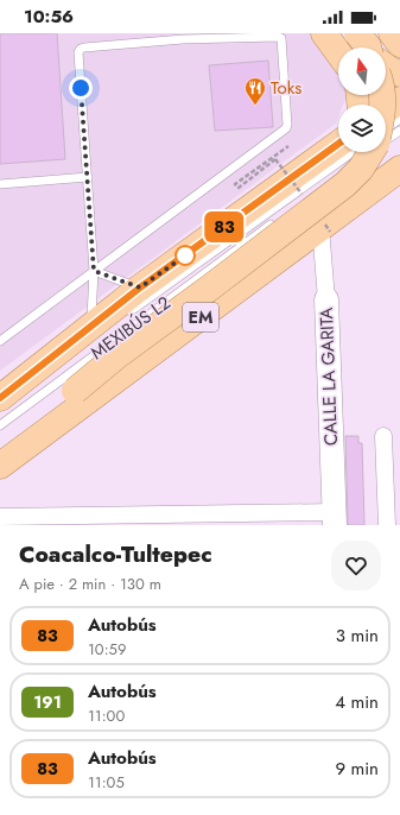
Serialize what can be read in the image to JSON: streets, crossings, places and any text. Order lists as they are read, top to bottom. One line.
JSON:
{"streets":{"main road":["EM"],"street":["CALLE LA GARITA"],"lane":["MEXIBÚS L2"]},"crossings":[["EM","CALLE LA GARITA"]],"places":{"restaurant":["Toks"]},"lines":["bus line 83"],"north":"top","page":{"status":"10:56","on_map":"83","heading":["Coacalco-Tultepec","A pie · 2 min · 130 m"],"list":[{"mark":"83","name":"Autobús","note":"10:59","value":"3 min"},{"mark":"191","name":"Autobús","note":"11:00","value":"4 min"},{"mark":"83","name":"Autobús","note":"11:05","value":"9 min"}]}}
